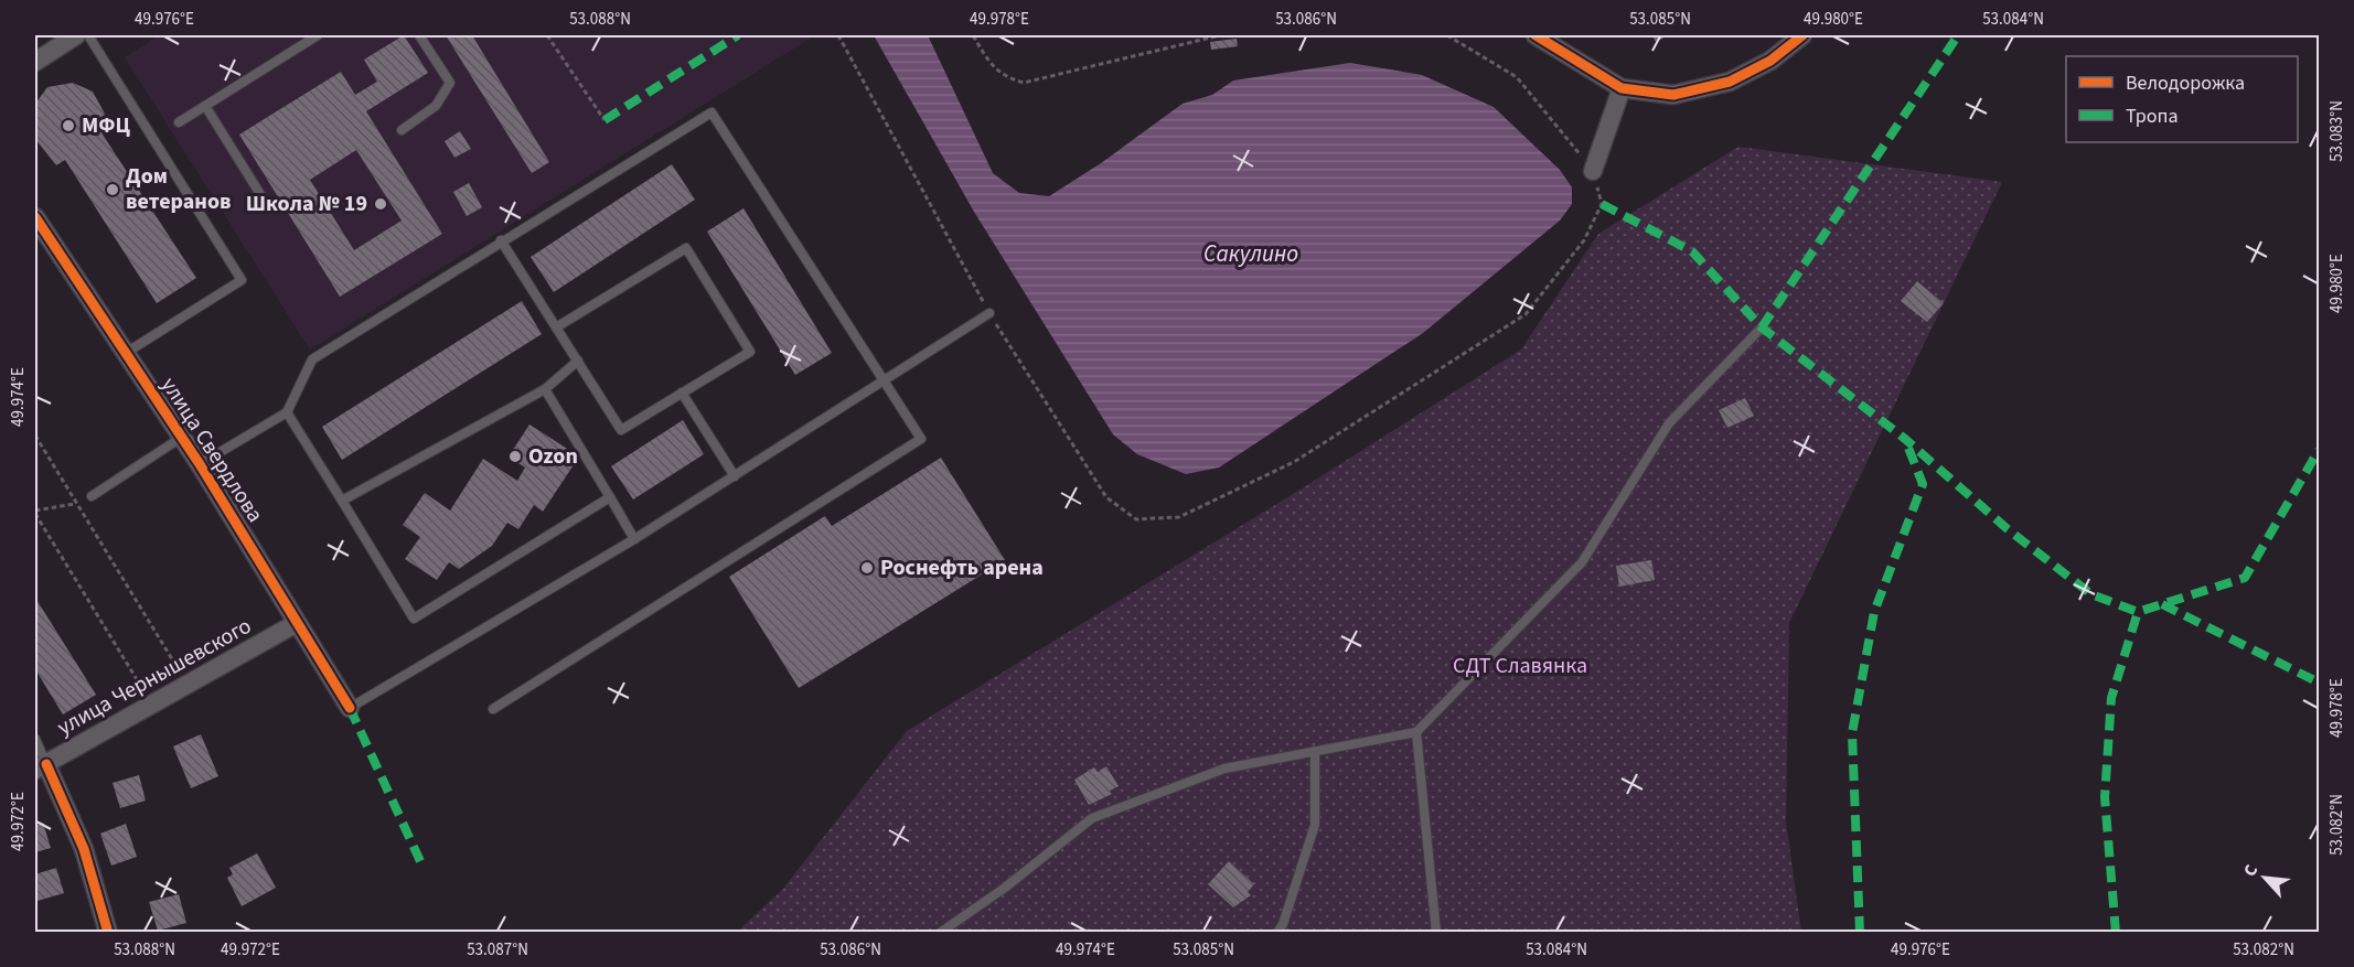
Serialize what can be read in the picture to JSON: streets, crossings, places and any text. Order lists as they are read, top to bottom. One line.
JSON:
{"streets":{"street":["улица Свердлова","улица Чернышевского"]},"crossings":[["улица Свердлова","улица Чернышевского"]],"water":["Сакулино"],"parks":["СДТ Славянка"],"places":["МФЦ","Дом ветеранов","Школа № 19","Ozon","Роснефть арена"],"legend":["Велодорожка","Тропа"],"north":"top left","coordinates":["49.976°E","53.088°N","49.978°E","53.086°N","53.085°N","49.980°E","53.084°N","53.083°N","49.974°E","49.972°E","53.082°N","53.087°N"]}
